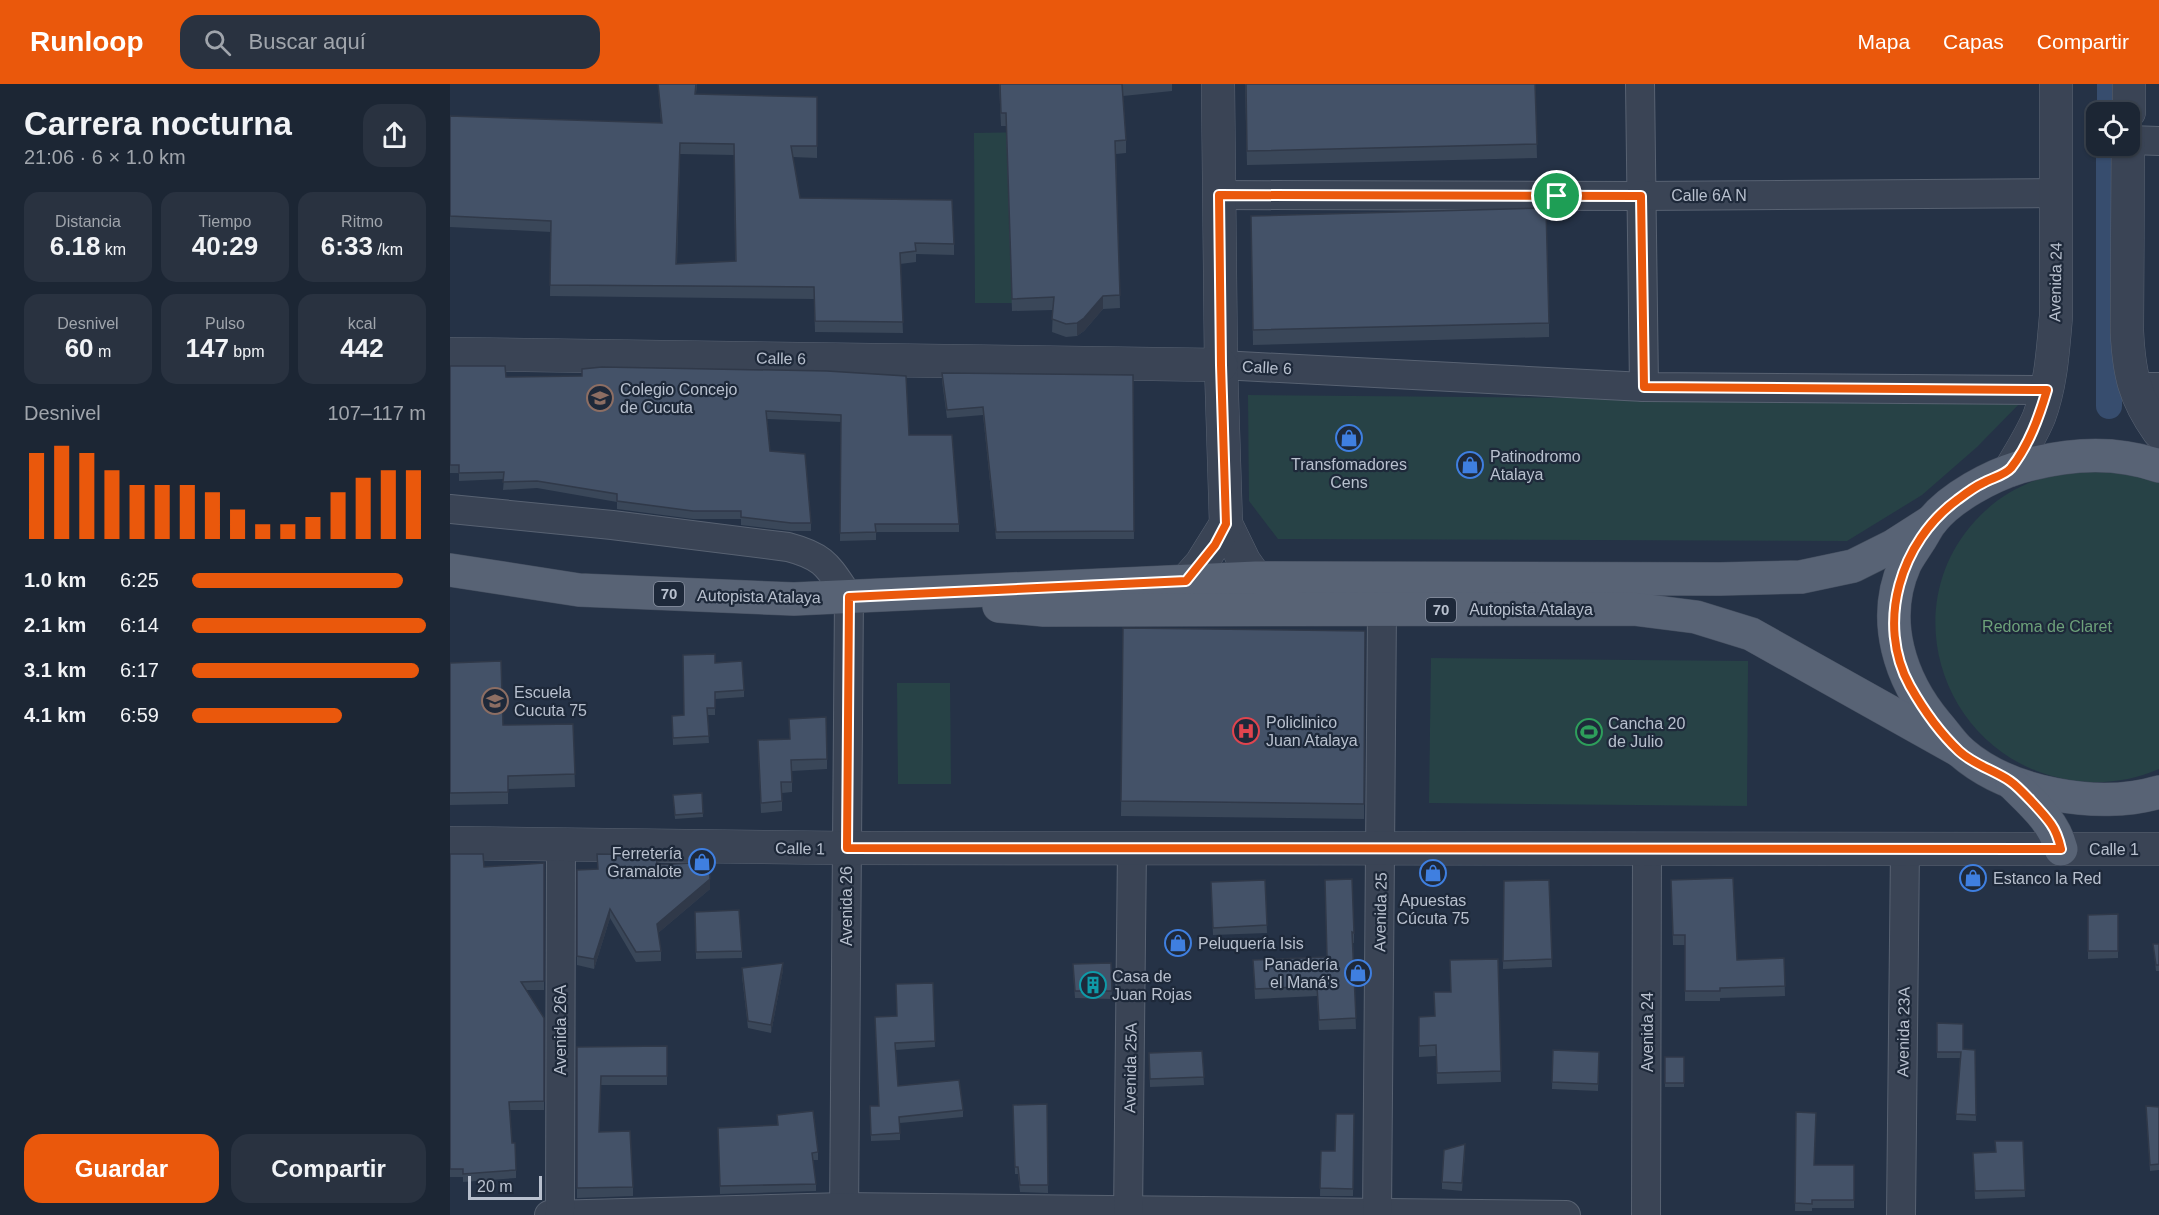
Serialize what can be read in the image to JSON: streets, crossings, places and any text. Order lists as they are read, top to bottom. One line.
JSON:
{"streets":{"main road":["70","Autopista Atalaya"],"street":["Calle 6A N","Avenida 24","Calle 6","Calle 1","Avenida 26","Avenida 25","Avenida 26A","Avenida 23A","Avenida 25A"]},"crossings":[["Calle 6A N","Avenida 24"],["Avenida 24","Calle 6"],["Avenida 24","70"],["Avenida 24","Calle 1"],["70","Autopista Atalaya"],["Autopista Atalaya","Avenida 26"],["Autopista Atalaya","Avenida 25"],["Calle 1","Avenida 26"],["Calle 1","Avenida 25"],["Calle 1","Avenida 26A"],["Calle 1","Avenida 23A"],["Calle 1","Avenida 25A"]],"parks":["Redoma de Claret"],"places":{"school or university":["Colegio Concejo de Cucuta","Escuela Cucuta 75"],"shop":["Transfomadores Cens","Patinodromo Atalaya","Ferretería Gramalote","Apuestas Cúcuta 75","Estanco la Red","Peluquería Isis","Panadería el Maná's"],"hospital":["Policlinico Juan Atalaya"],"sports":["Cancha 20 de Julio"],"building":["Casa de Juan Rojas"]},"scale_bar":"20 m","page":{"header":"Runloop","search":"Buscar aquí","nav":["Mapa","Capas","Compartir"],"heading":["Carrera nocturna","21:06 · 6 × 1.0 km"],"stats":[["Distancia","6.18 km"],["Tiempo","40:29"],["Ritmo","6:33 /km"],["Desnivel","60 m"],["Pulso","147 bpm"],["kcal","442"]],"chart":["Desnivel","107–117 m"],"list":[{"name":"1.0 km","note":"6:25"},{"name":"2.1 km","note":"6:14"},{"name":"3.1 km","note":"6:17"},{"name":"4.1 km","note":"6:59"}],"buttons":["Guardar","Compartir"],"scale":"20 m"}}
